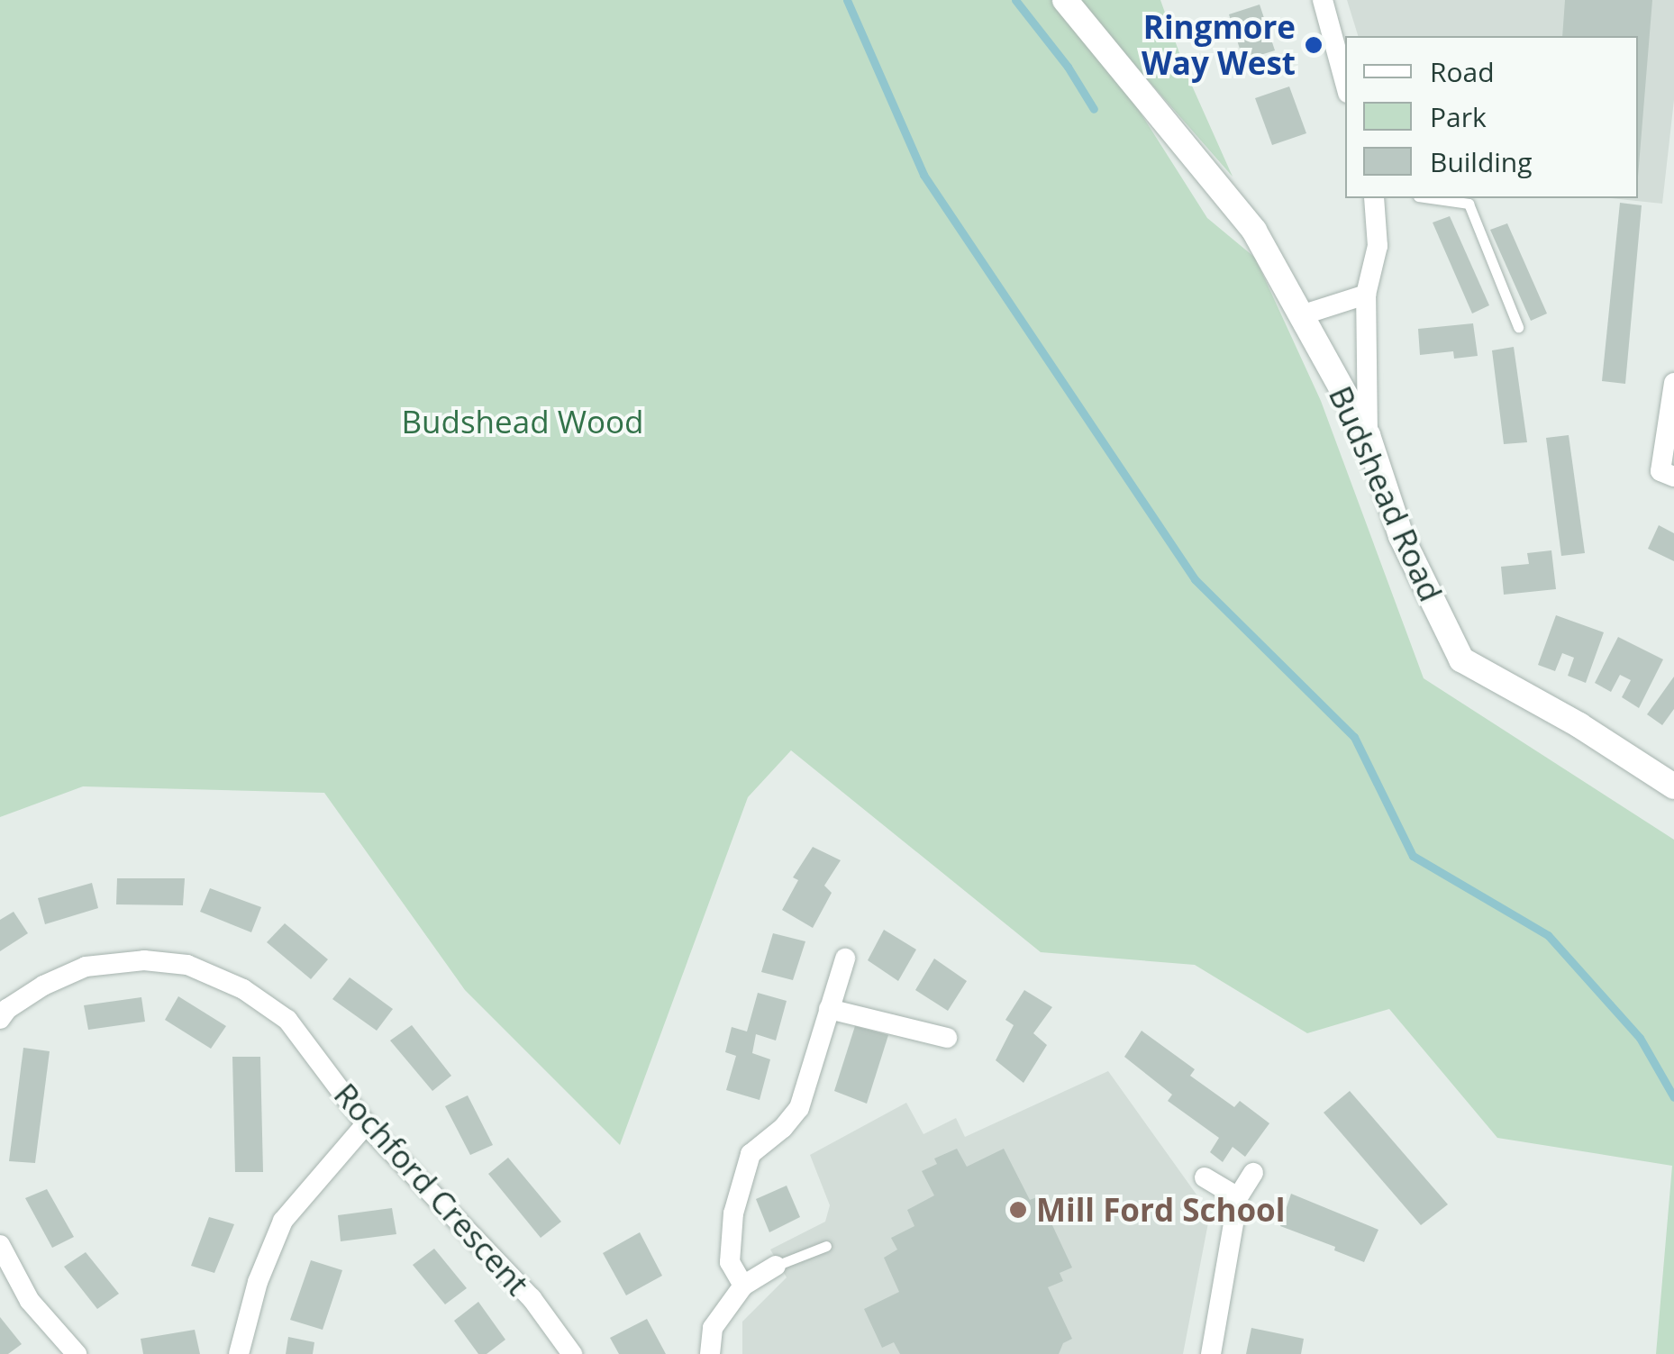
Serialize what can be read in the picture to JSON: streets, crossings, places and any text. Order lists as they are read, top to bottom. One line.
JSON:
{"streets":{"street":["Budshead Road","Rochford Crescent"]},"parks":["Budshead Wood"],"places":["Ringmore Way West","Mill Ford School"],"legend":["Road","Park","Building"]}
